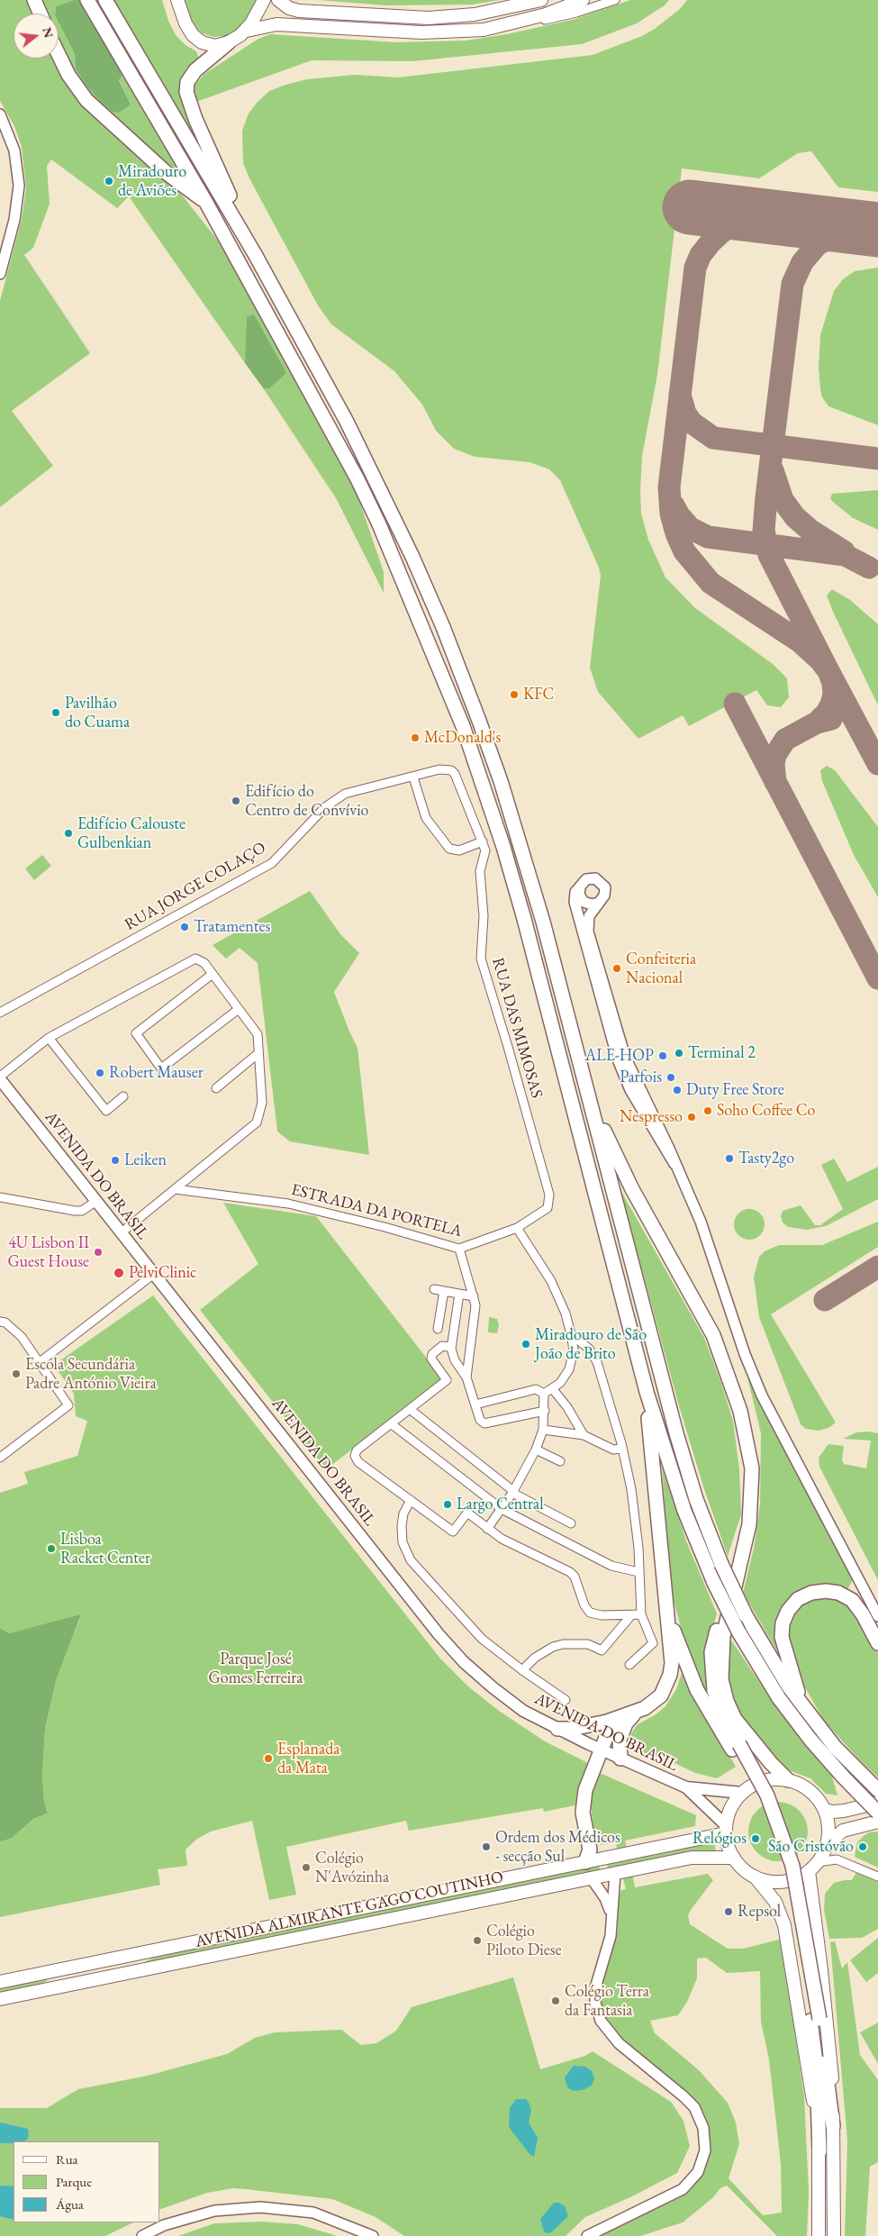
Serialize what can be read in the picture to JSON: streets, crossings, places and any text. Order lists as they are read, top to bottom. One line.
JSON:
{"streets":{"main road":["AVENIDA DO BRASIL","AVENIDA ALMIRANTE GAGO COUTINHO"],"street":["RUA JORGE COLAÇO","RUA DAS MIMOSAS","ESTRADA DA PORTELA"]},"crossings":[["RUA JORGE COLAÇO","RUA DAS MIMOSAS"],["RUA DAS MIMOSAS","ESTRADA DA PORTELA"],["AVENIDA DO BRASIL","AVENIDA ALMIRANTE GAGO COUTINHO"]],"parks":["Parque José Gomes Ferreira"],"places":["Miradouro de Aviões","KFC","Pavilhão do Cuama","McDonald's","Edifício do Centro de Convívio","Edifício Calouste Gulbenkian","Tratamentes","Confeiteria Nacional","Terminal 2","ALE-HOP","Robert Mauser","Parfois","Duty Free Store","Soho Coffee Co","Nespresso","Tasty2go","Leiken","4U Lisbon II Guest House","PelviClinic","Miradouro de São João de Brito","Escola Secundária Padre António Vieira","Largo Central","Lisboa Racket Center","Esplanada da Mata","Relógios","Ordem dos Médicos - secção Sul","São Cristóvão","Colégio N'Avózinha","Repsol","Colégio Piloto Diese","Colégio Terra da Fantasia"],"legend":["Rua","Parque","Água"],"north":"right"}
